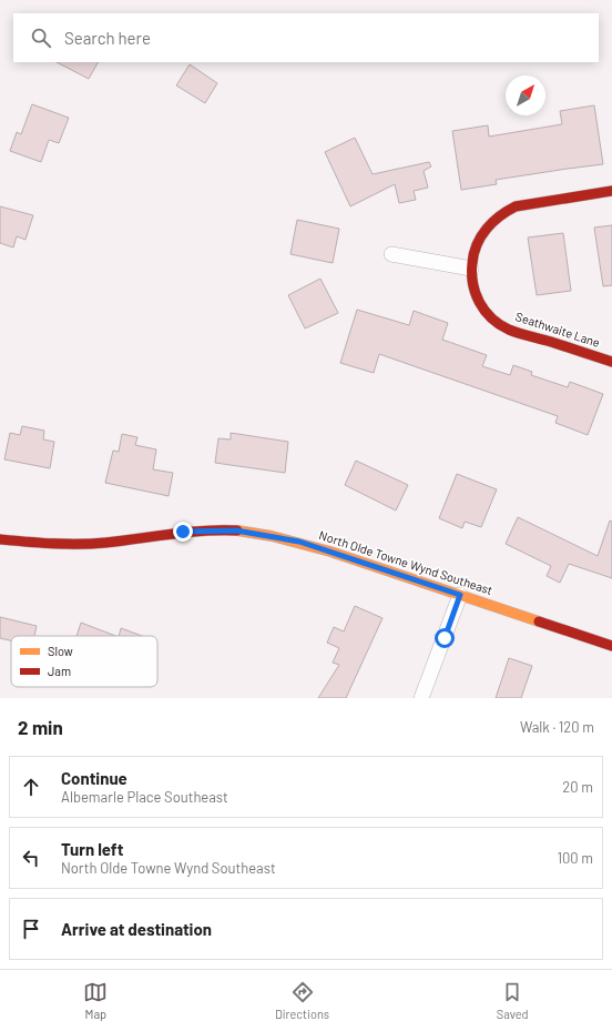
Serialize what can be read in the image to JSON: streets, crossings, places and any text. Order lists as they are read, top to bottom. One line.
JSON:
{"streets":{"street":["Seathwaite Lane","North Olde Towne Wynd Southeast"]},"legend":["Slow","Jam"],"north":"top right","page":{"search":"Search here","heading":["2 min","Walk · 120 m"],"list":[["Continue","Albemarle Place Southeast","20 m"],["Turn left","North Olde Towne Wynd Southeast","100 m"],"Arrive at destination"],"nav":["Map","Directions","Saved"]}}
